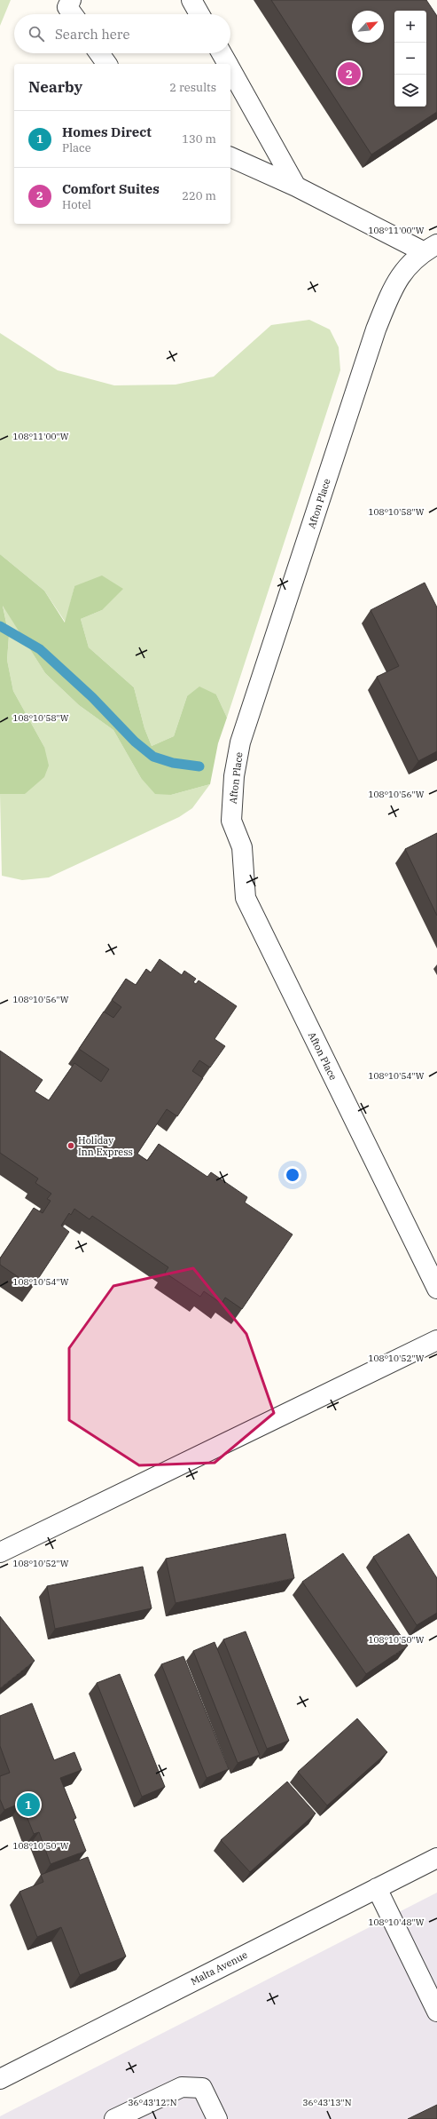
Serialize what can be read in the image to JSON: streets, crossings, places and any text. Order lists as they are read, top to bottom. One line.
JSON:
{"streets":{"street":["Afton Place","Malta Avenue"]},"places":["Holiday Inn Express"],"north":"top right","page":{"map_buttons":["+","−"],"search":"Search here","pins":["2","1"],"heading":["Nearby","2 results"],"list":[{"mark":"1","name":"Homes Direct","note":"Place","value":"130 m"},{"mark":"2","name":"Comfort Suites","note":"Hotel","value":"220 m"}]},"coordinates":["108°11'00\"W","108°10'58\"W","108°10'56\"W","108°10'54\"W","108°10'52\"W","108°10'50\"W","108°10'48\"W","36°43'12\"N","36°43'13\"N"]}
